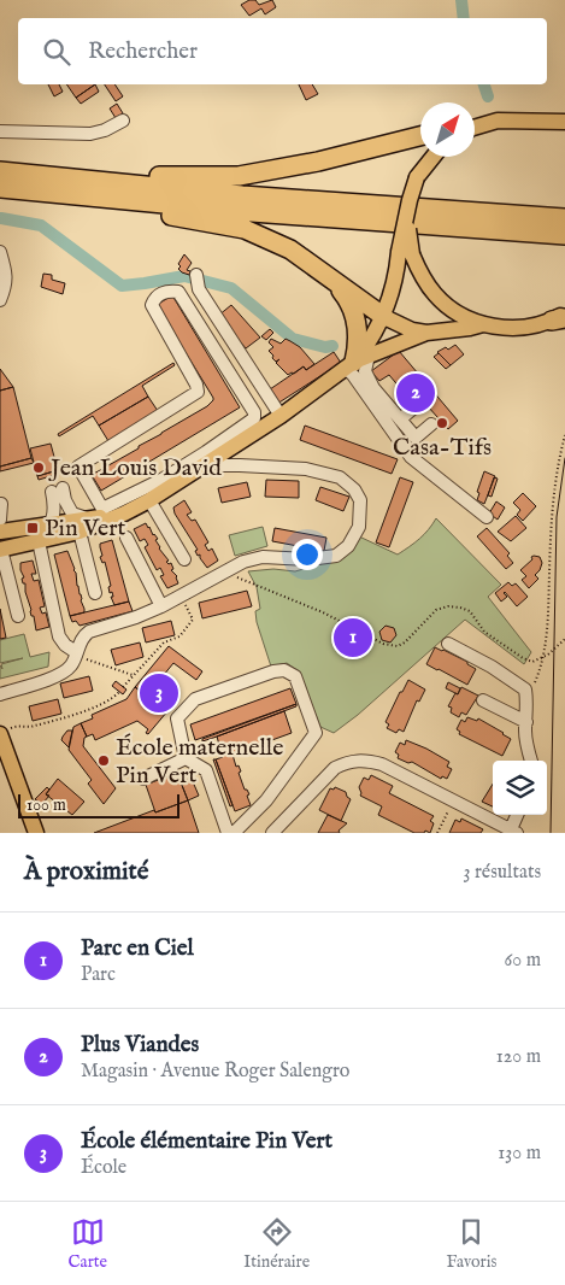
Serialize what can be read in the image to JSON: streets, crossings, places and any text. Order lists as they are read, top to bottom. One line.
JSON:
{"places":{"other":["Casa-Tifs","Jean Louis David","École maternelle Pin Vert"],"transit":["Pin Vert"]},"scale_bar":"100 m","north":"top right","page":{"search":"Rechercher","pins":["2","1","3"],"scale":"100 m","heading":["À proximité","3 résultats"],"list":[{"mark":"1","name":"Parc en Ciel","note":"Parc","value":"60 m"},{"mark":"2","name":"Plus Viandes","note":"Magasin · Avenue Roger Salengro","value":"120 m"},{"mark":"3","name":"École élémentaire Pin Vert","note":"École","value":"130 m"}],"nav":["Carte","Itinéraire","Favoris"]}}
